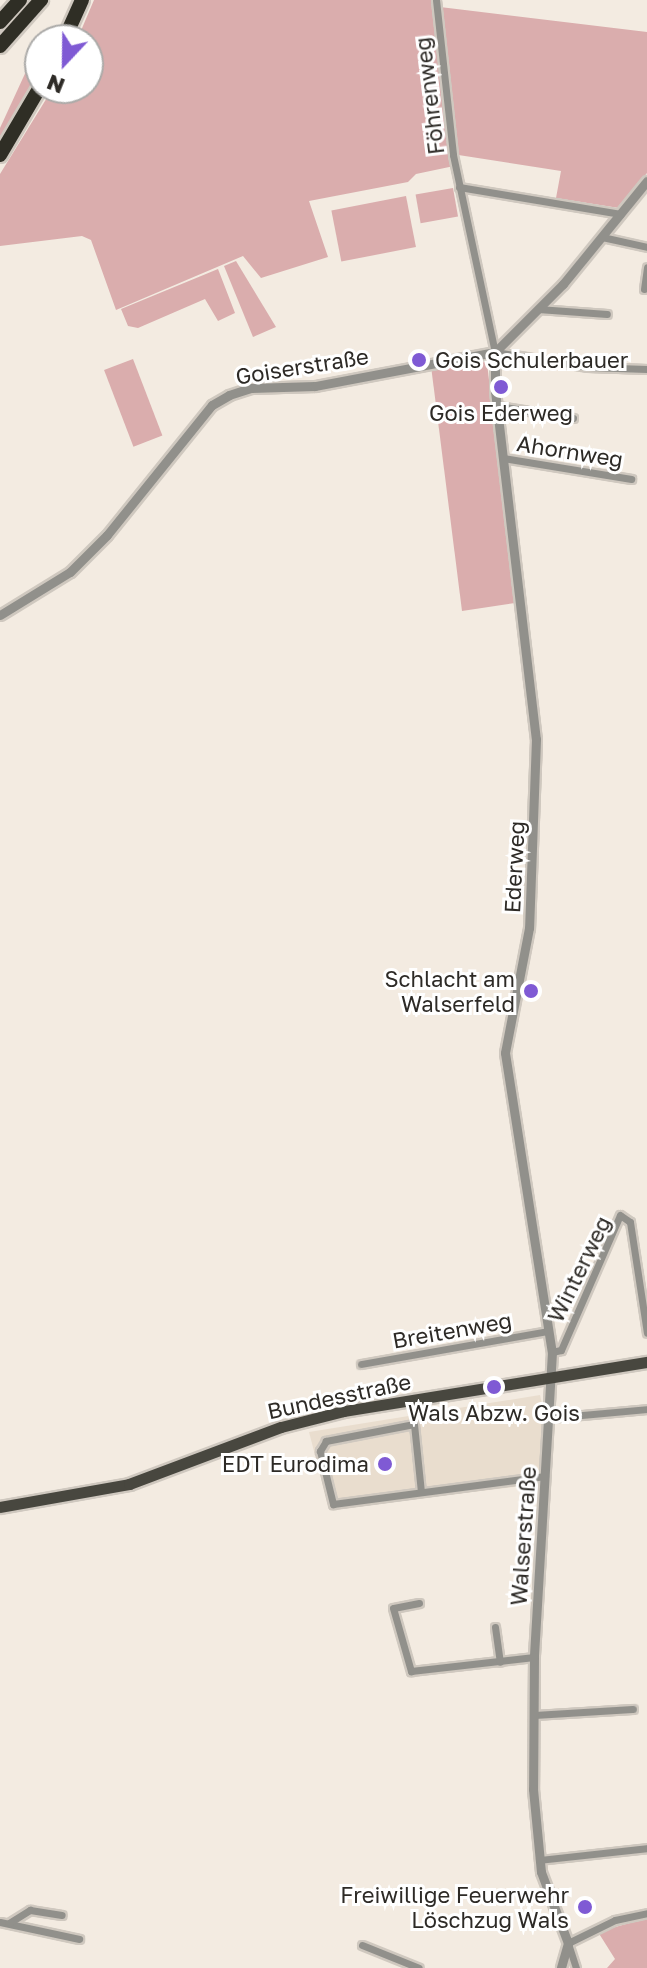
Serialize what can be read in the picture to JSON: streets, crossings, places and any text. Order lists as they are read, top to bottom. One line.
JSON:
{"streets":{"main road":["Bundesstraße"],"street":["Föhrenweg","Goiserstraße","Ahornweg","Ederweg","Winterweg","Breitenweg","Walserstraße"]},"crossings":[["Föhrenweg","Goiserstraße"],["Föhrenweg","Ederweg"],["Goiserstraße","Ederweg"],["Ahornweg","Ederweg"],["Ederweg","Winterweg"],["Ederweg","Breitenweg"],["Ederweg","Bundesstraße"],["Ederweg","Walserstraße"],["Bundesstraße","Walserstraße"]],"places":["Gois Schulerbauer","Gois Ederweg","Schlacht am Walserfeld","Wals Abzw. Gois","EDT Eurodima","Freiwillige Feuerwehr Löschzug Wals"],"north":"bottom"}
